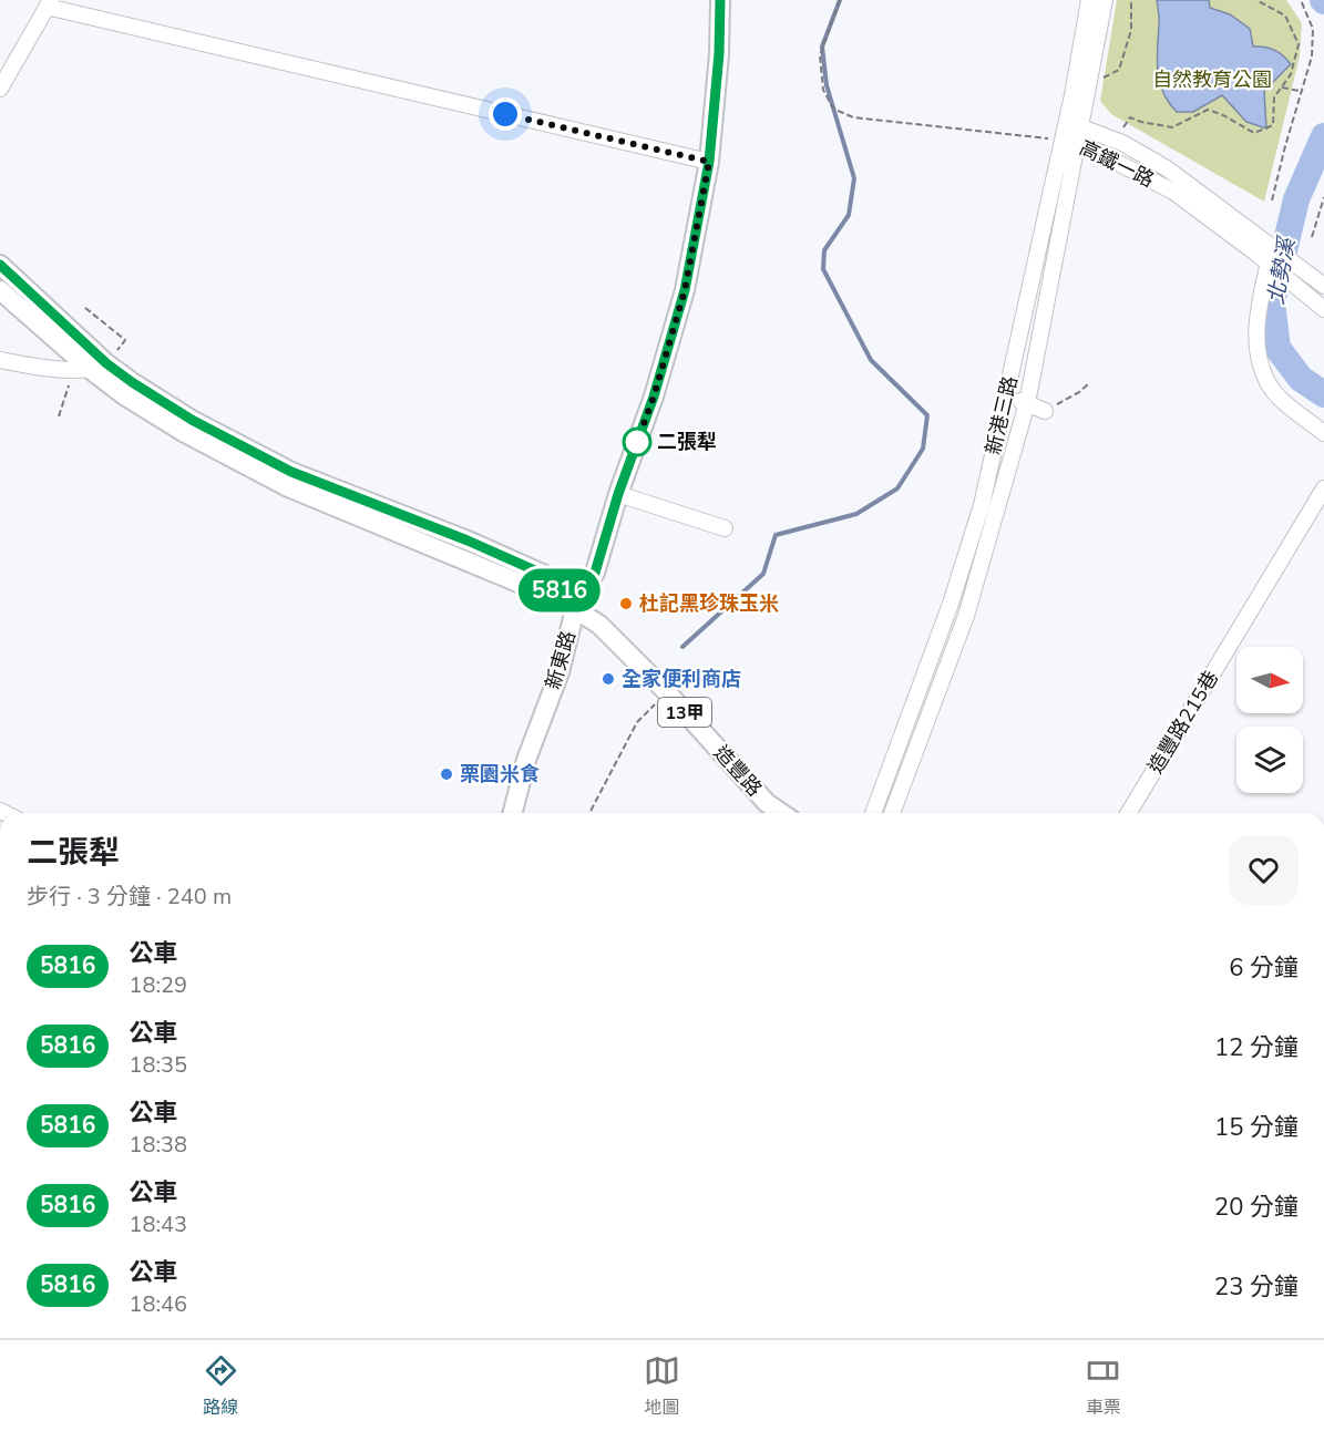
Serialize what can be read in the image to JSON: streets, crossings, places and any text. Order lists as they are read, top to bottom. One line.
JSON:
{"streets":{"main road":["新東路","13甲","造豐路"],"street":["高鐵一路","新港三路","造豐路215巷"]},"crossings":[["高鐵一路","新港三路"],["新東路","造豐路"],["13甲","造豐路"]],"water":["北勢溪"],"parks":["自然教育公園"],"places":["二張犁","杜記黑珍珠玉米","全家便利商店","栗園米食"],"lines":["bus line 5816"],"north":"right","page":{"on_map":"5816","heading":["二張犁","步行 · 3 分鐘 · 240 m"],"list":[{"mark":"5816","name":"公車","note":"18:29","value":"6 分鐘"},{"mark":"5816","name":"公車","note":"18:35","value":"12 分鐘"},{"mark":"5816","name":"公車","note":"18:38","value":"15 分鐘"},{"mark":"5816","name":"公車","note":"18:43","value":"20 分鐘"},{"mark":"5816","name":"公車","note":"18:46","value":"23 分鐘"}],"tabs":["路線","地圖","車票"]}}
